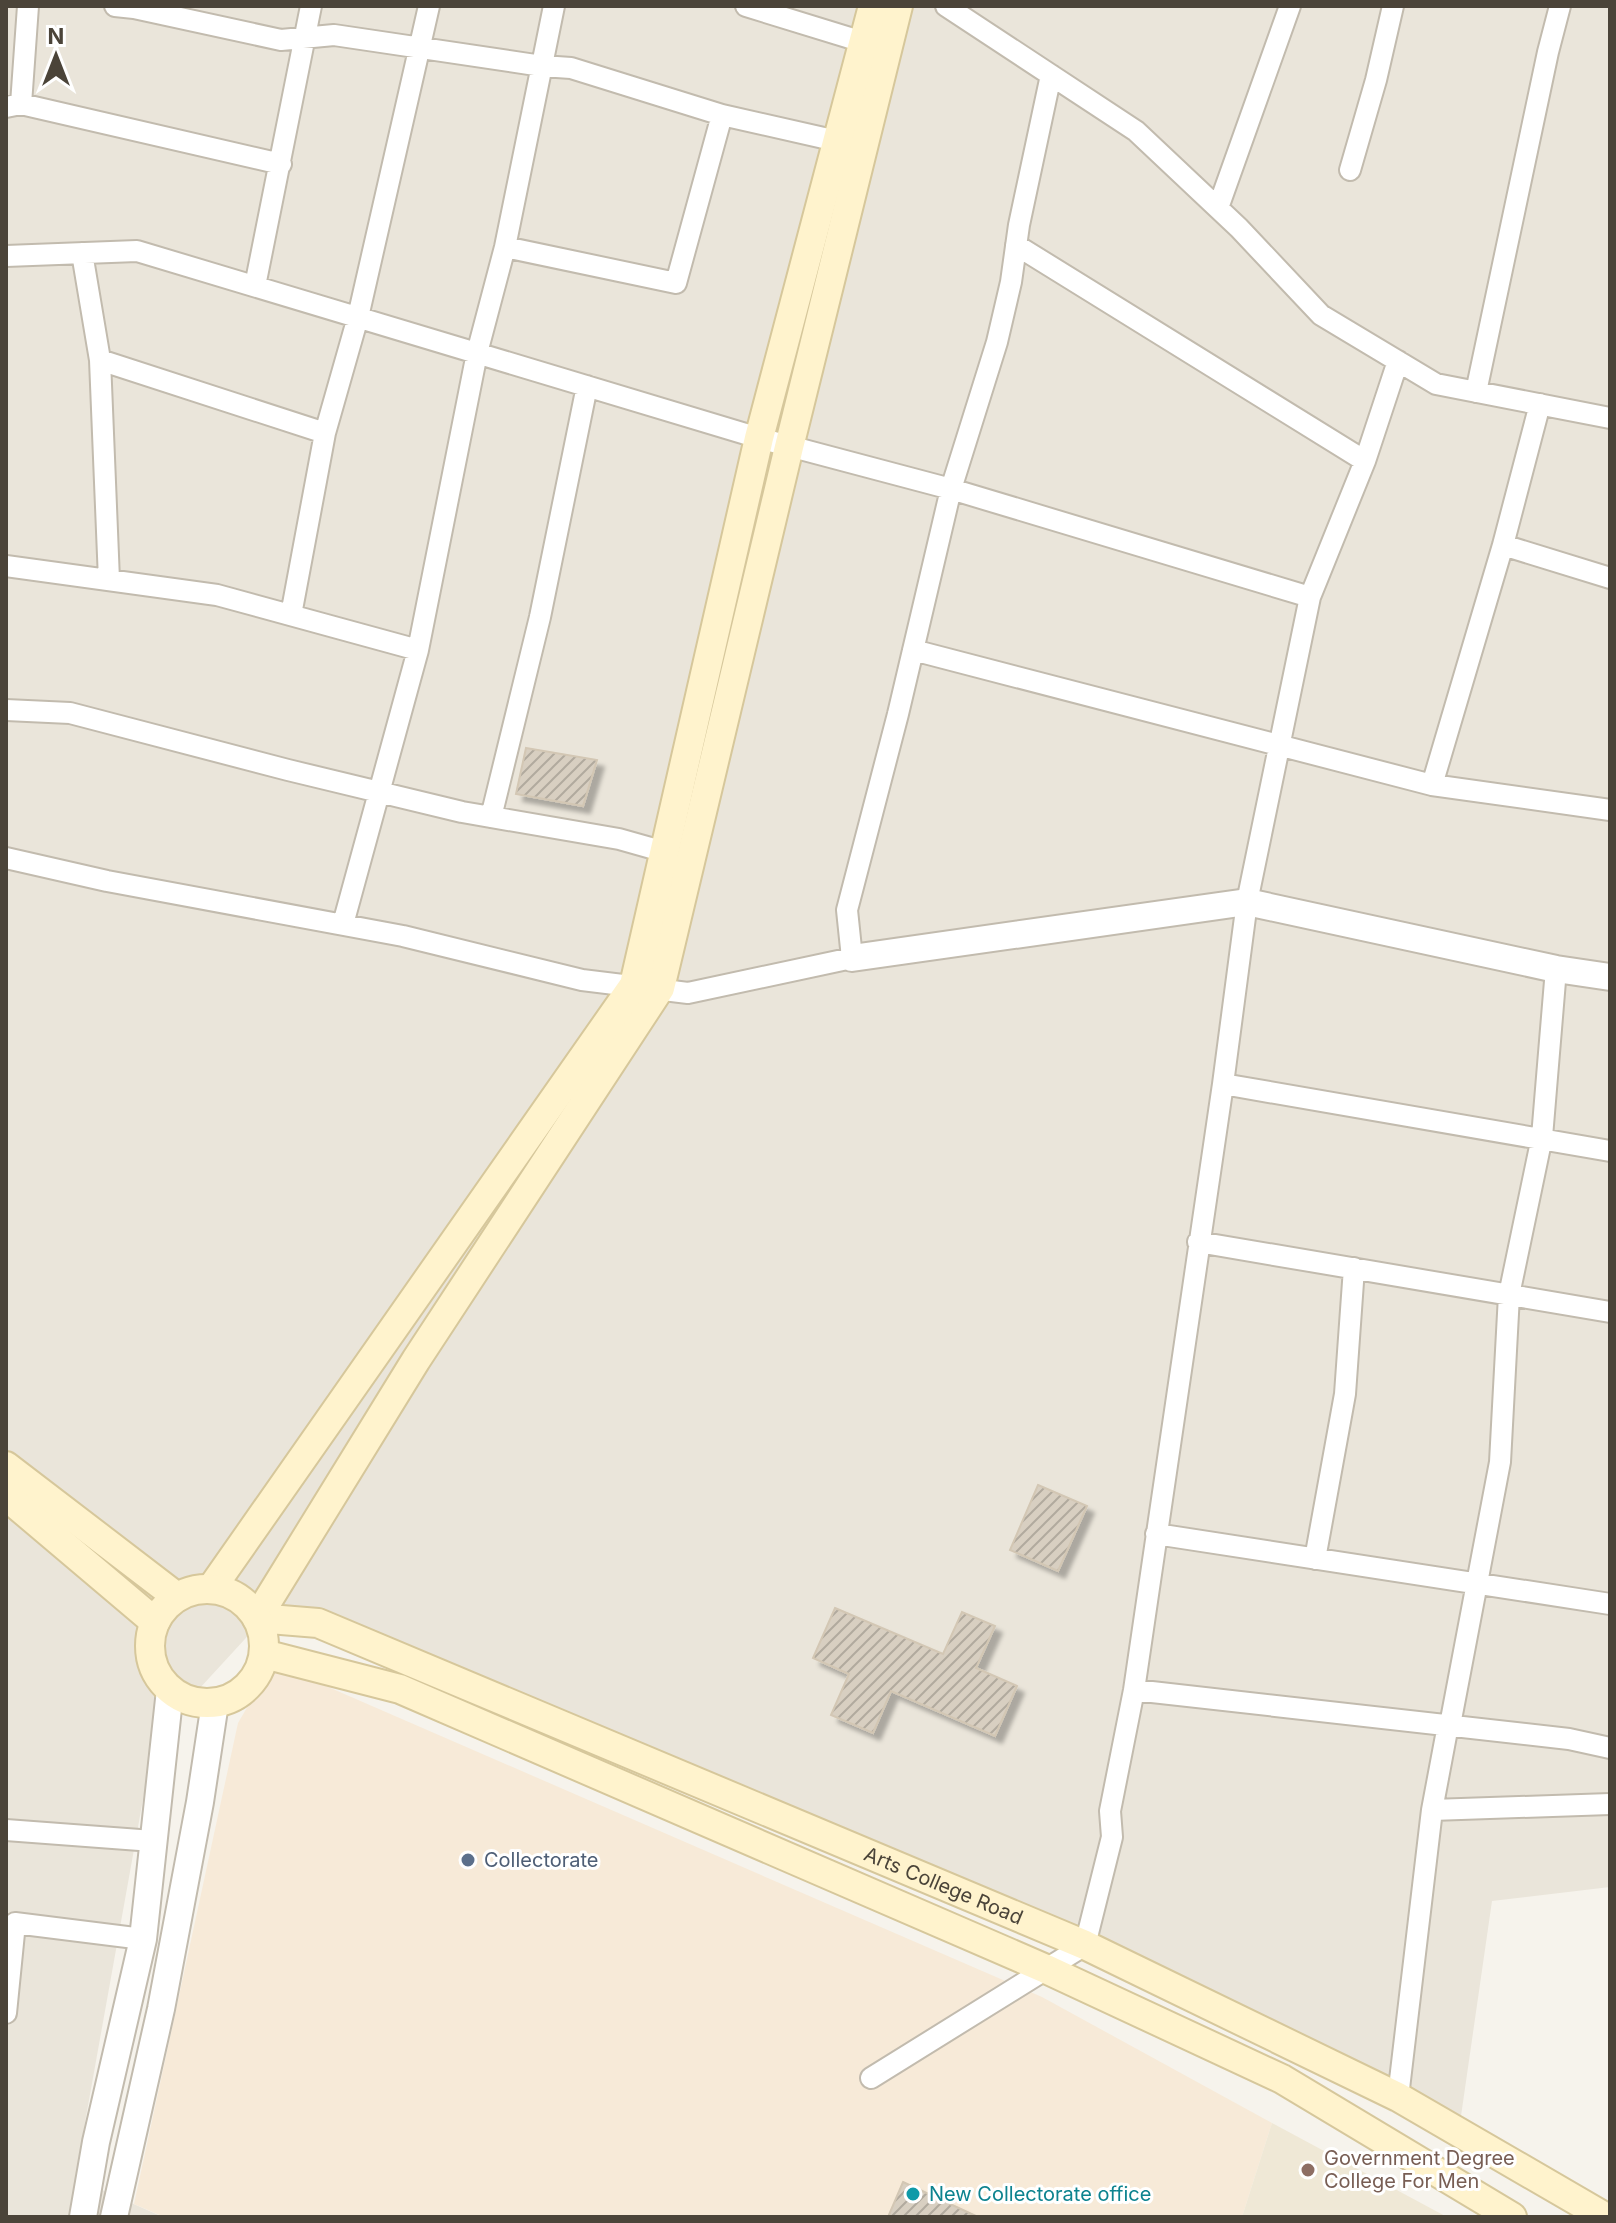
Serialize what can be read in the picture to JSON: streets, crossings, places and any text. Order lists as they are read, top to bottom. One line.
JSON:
{"streets":{"main road":["Arts College Road"]},"places":["Collectorate","Government Degree College For Men","New Collectorate office"],"north":"top"}
